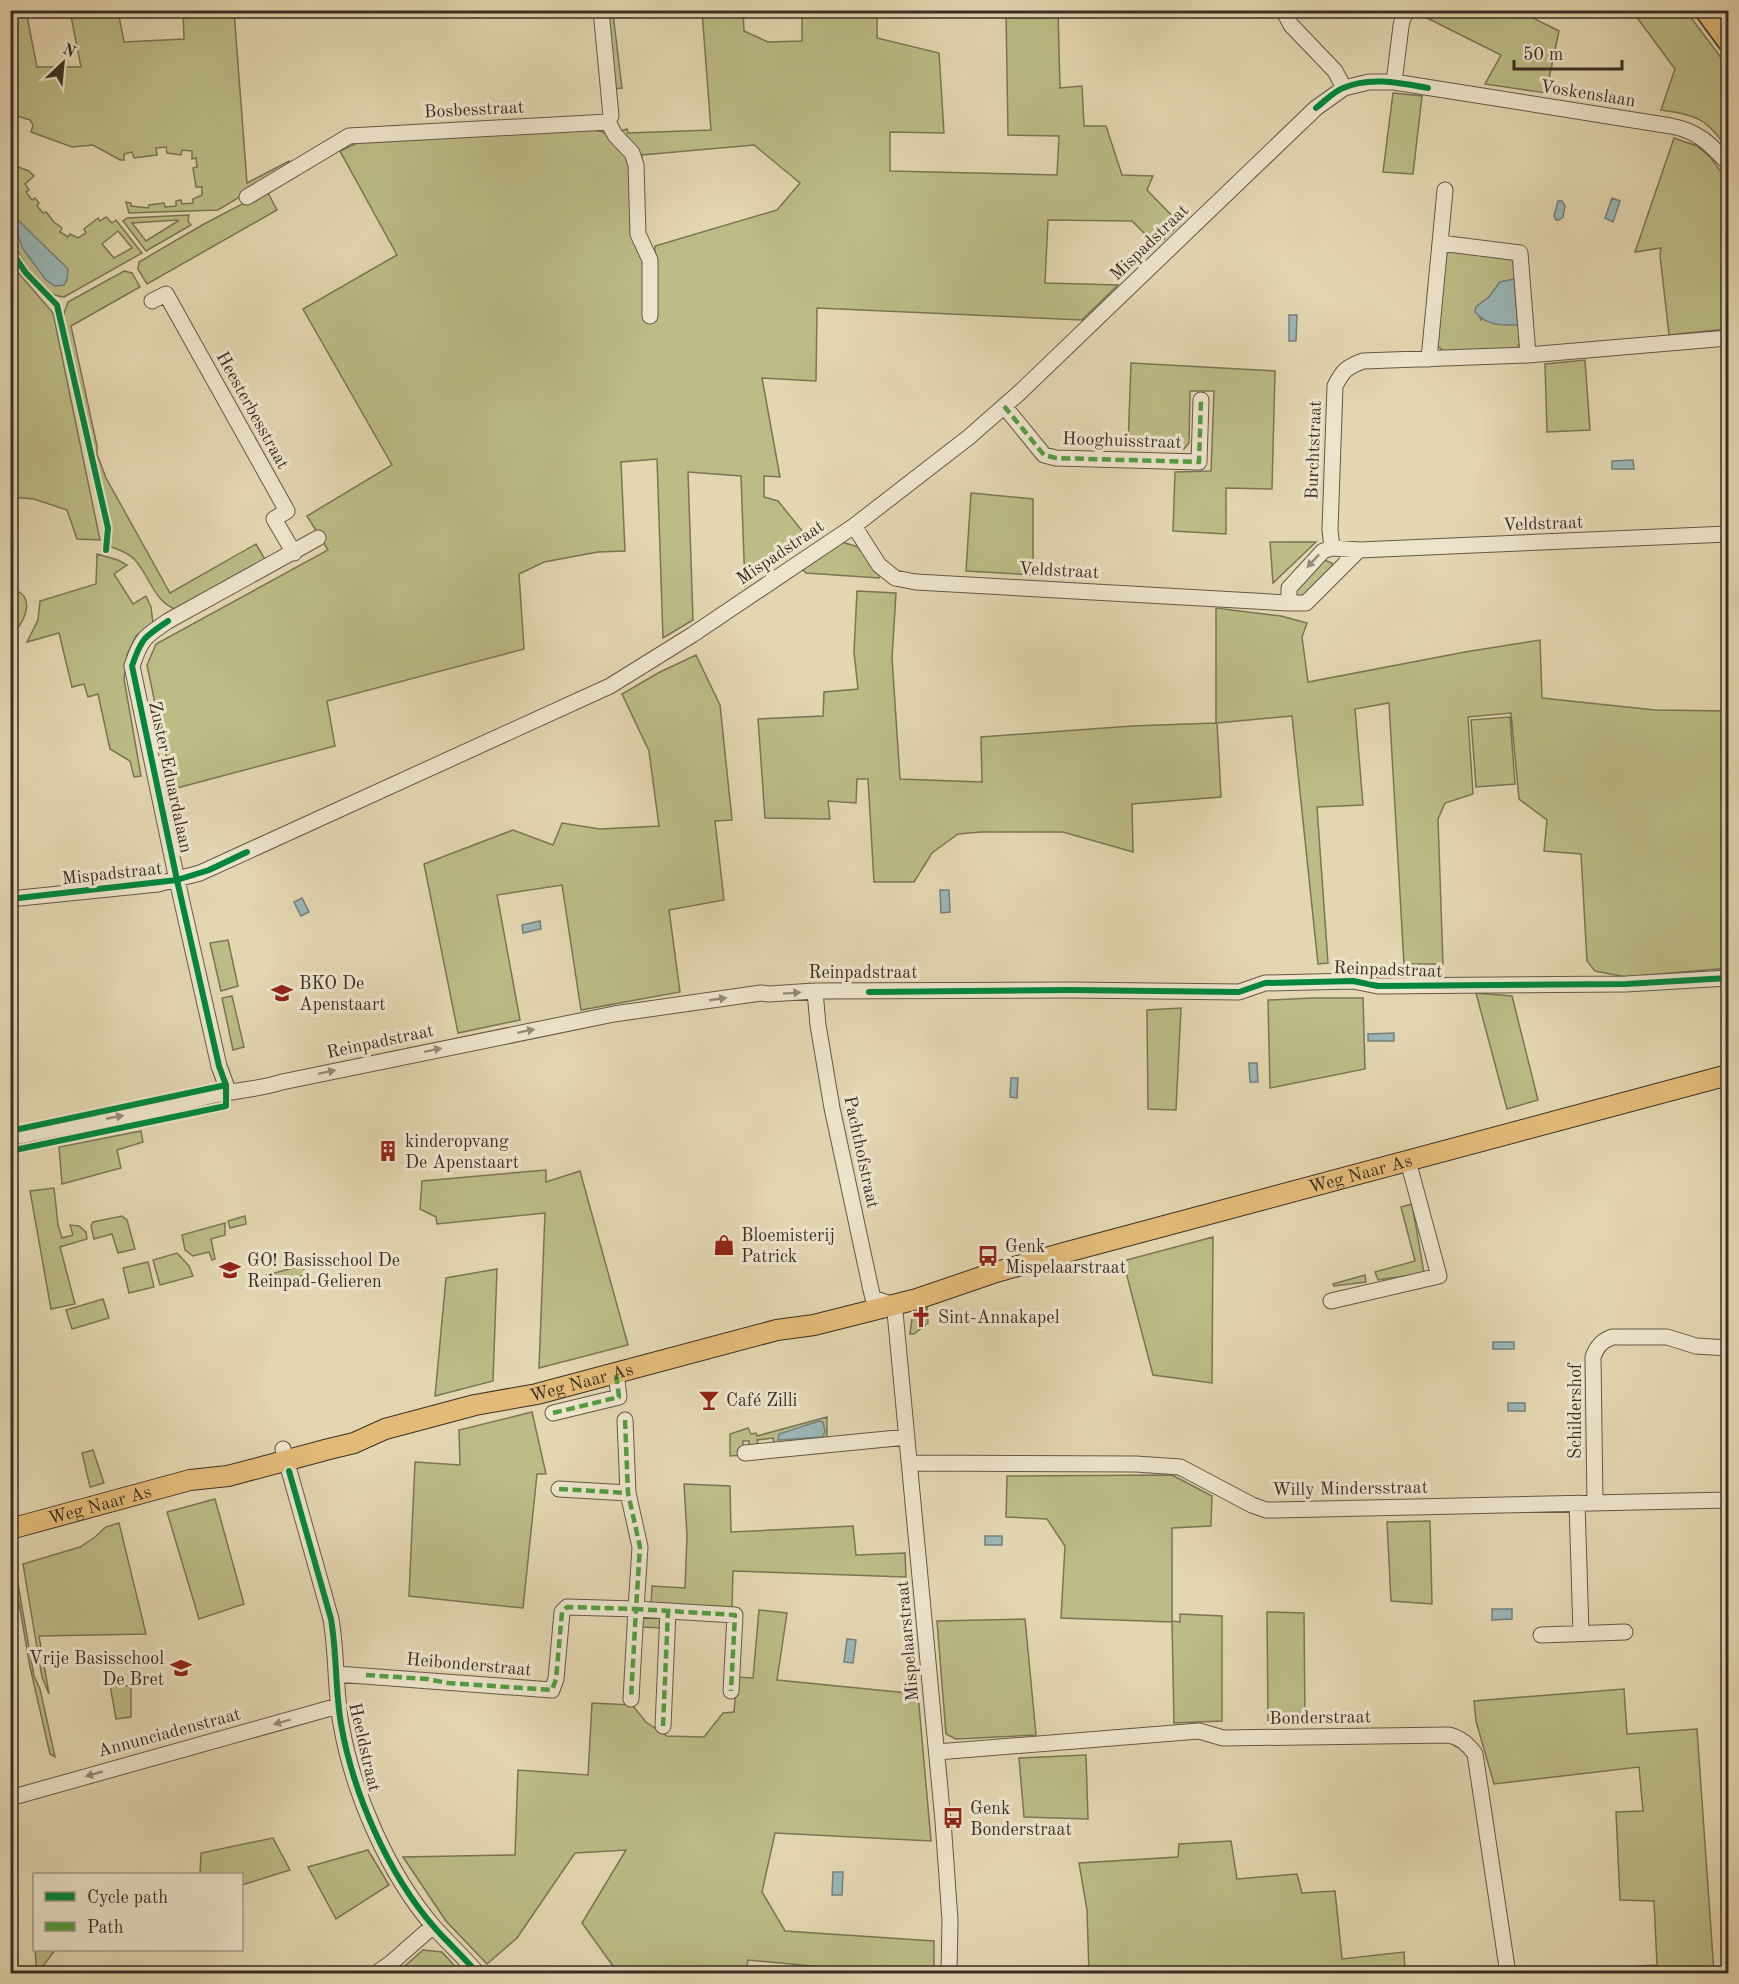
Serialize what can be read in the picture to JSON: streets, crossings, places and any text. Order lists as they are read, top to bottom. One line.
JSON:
{"streets":{"main road":["Weg Naar As"],"street":["Voskenslaan","Bosbesstraat","Mispadstraat","Heesterbesstraat","Hooghuisstraat","Burchtstraat","Veldstraat","Zuster Eduardalaan","Reinpadstraat","Pachthofstraat","Schildershof","Willy Mindersstraat","Mispelaarstraat","Heibonderstraat","Bonderstraat","Annunciadenstraat","Heeldstraat"]},"crossings":[["Voskenslaan","Mispadstraat"],["Mispadstraat","Hooghuisstraat"],["Mispadstraat","Veldstraat"],["Mispadstraat","Zuster Eduardalaan"],["Heesterbesstraat","Zuster Eduardalaan"],["Burchtstraat","Veldstraat"],["Zuster Eduardalaan","Reinpadstraat"],["Reinpadstraat","Pachthofstraat"],["Pachthofstraat","Weg Naar As"],["Weg Naar As","Mispelaarstraat"],["Weg Naar As","Heeldstraat"],["Schildershof","Willy Mindersstraat"],["Willy Mindersstraat","Mispelaarstraat"],["Mispelaarstraat","Bonderstraat"],["Heibonderstraat","Heeldstraat"],["Annunciadenstraat","Heeldstraat"]],"one_way":["Reinpadstraat","Annunciadenstraat"],"places":{"school or university":["BKO De Apenstaart","GO! Basisschool De Reinpad-Gelieren","Vrije Basisschool De Bret"],"building":["kinderopvang De Apenstaart"],"shop":["Bloemisterij Patrick"],"bus stop":["Genk Mispelaarstraat","Genk Bonderstraat"],"church":["Sint-Annakapel"],"bar":["Café Zilli"]},"legend":["Cycle path","Path"],"scale_bar":"50 m","north":"top right"}
